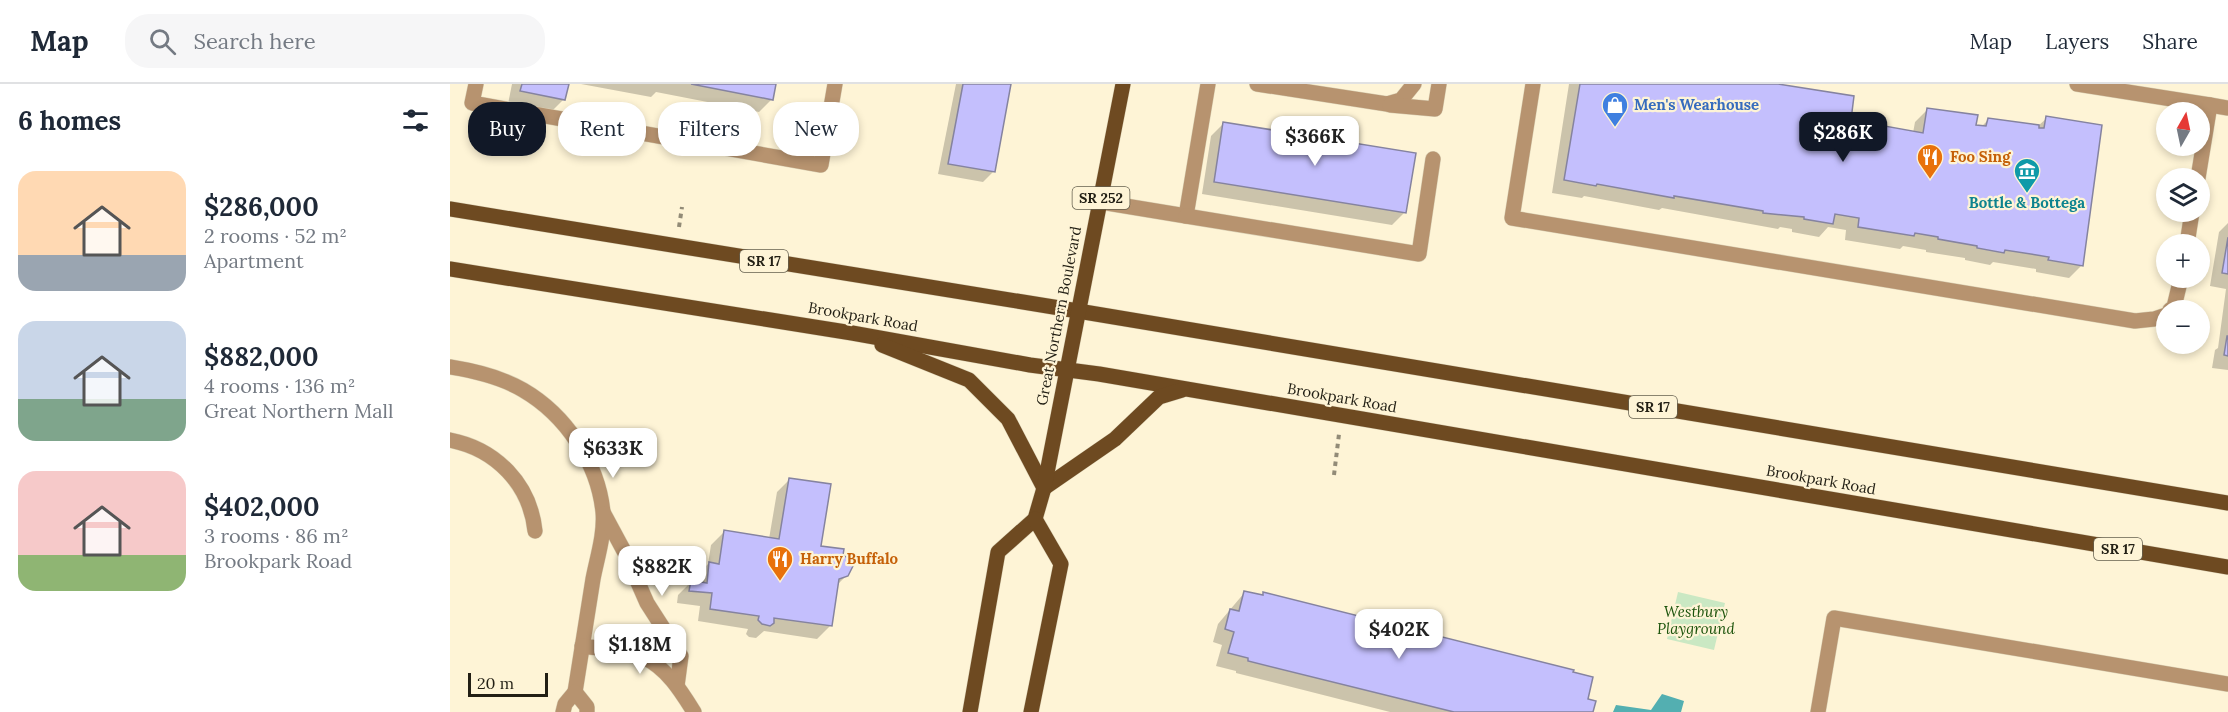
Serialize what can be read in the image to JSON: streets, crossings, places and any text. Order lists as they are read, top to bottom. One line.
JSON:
{"streets":{"main road":["SR 252","SR 17","Great Northern Boulevard","Brookpark Road"]},"crossings":[["SR 17","Great Northern Boulevard"],["Great Northern Boulevard","Brookpark Road"]],"parks":["Westbury Playground"],"places":{"shop":["Men's Wearhouse"],"restaurant":["Foo Sing","Harry Buffalo"],"museum":["Bottle & Bottega"]},"scale_bar":"20 m","north":"top","page":{"header":"Map","search":"Search here","nav":["Map","Layers","Share"],"heading":"6 homes","map_buttons":["+","−"],"chip":["Buy","Rent","Filters","New"],"price":["$286K","$366K","$633K","$882K","$402K","$1.18M"],"list":[{"name":"$286,000","note":"2 rooms · 52 m² · Apartment"},{"name":"$882,000","note":"4 rooms · 136 m² · Great Northern Mall"},{"name":"$402,000","note":"3 rooms · 86 m² · Brookpark Road"}],"scale":"20 m"}}
